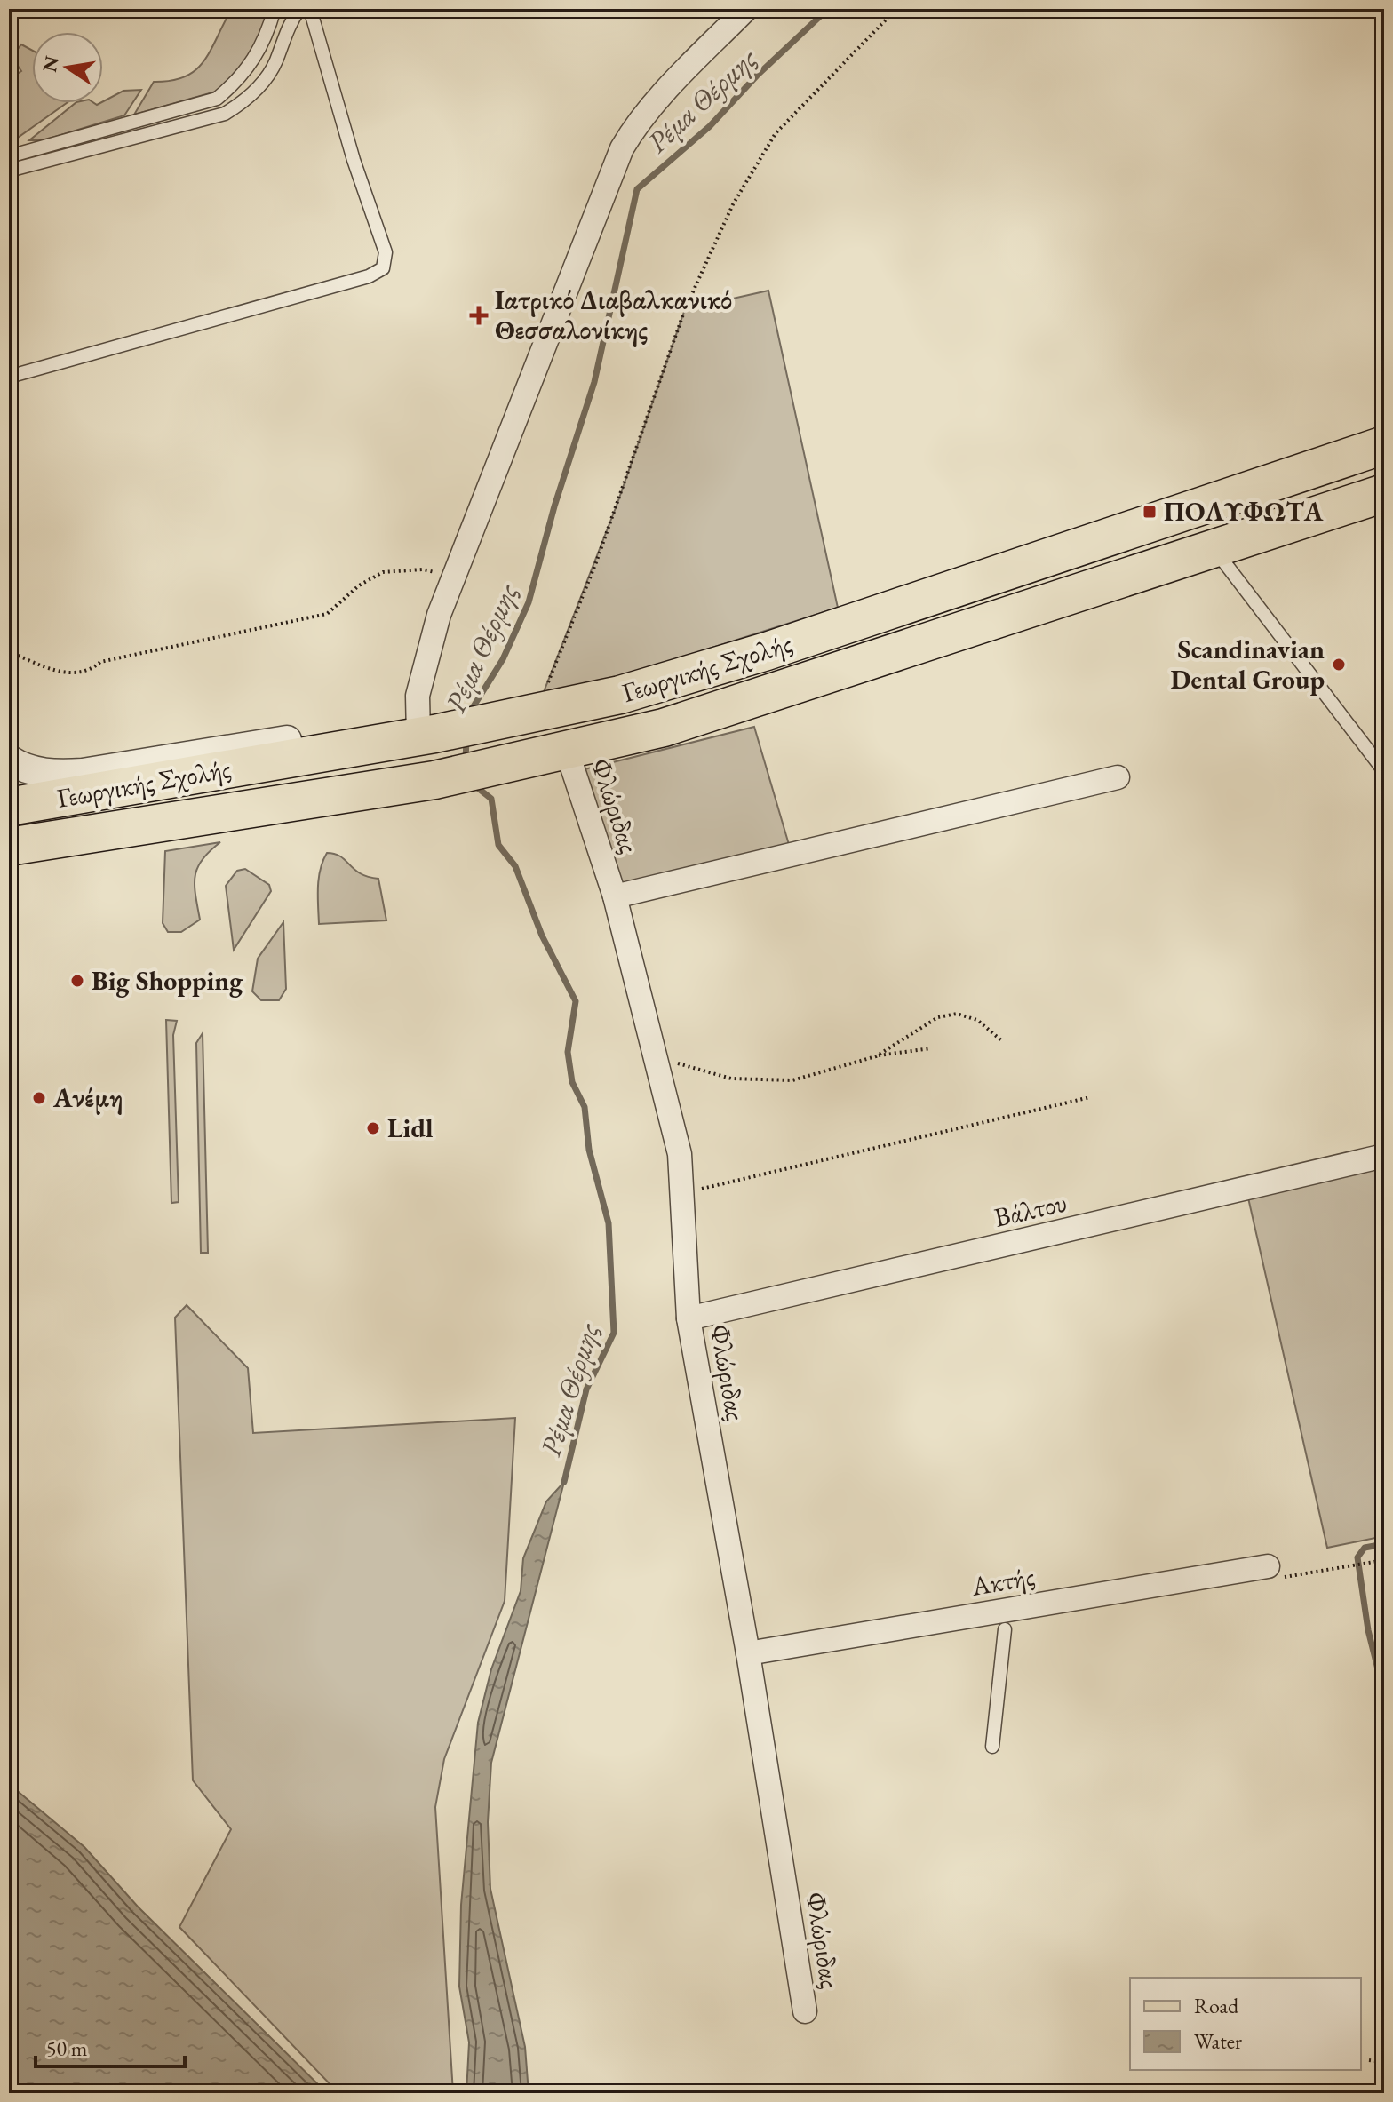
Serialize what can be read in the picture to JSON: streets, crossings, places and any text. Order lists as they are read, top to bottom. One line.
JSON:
{"streets":{"main road":["Γεωργικής Σχολής"],"street":["Φλώριδας","Βάλτου","Ακτής"]},"crossings":[["Γεωργικής Σχολής","Φλώριδας"],["Φλώριδας","Βάλτου"],["Φλώριδας","Ακτής"]],"water":["Ρέμα Θέρμης"],"places":{"health":["Ιατρικό Διαβαλκανικό Θεσσαλονίκης"],"transit":["ΠΟΛΥΦΩΤΑ"],"other":["Scandinavian Dental Group","Big Shopping","Ανέμη","Lidl"]},"legend":["Road","Water"],"scale_bar":"50 m","north":"left"}
